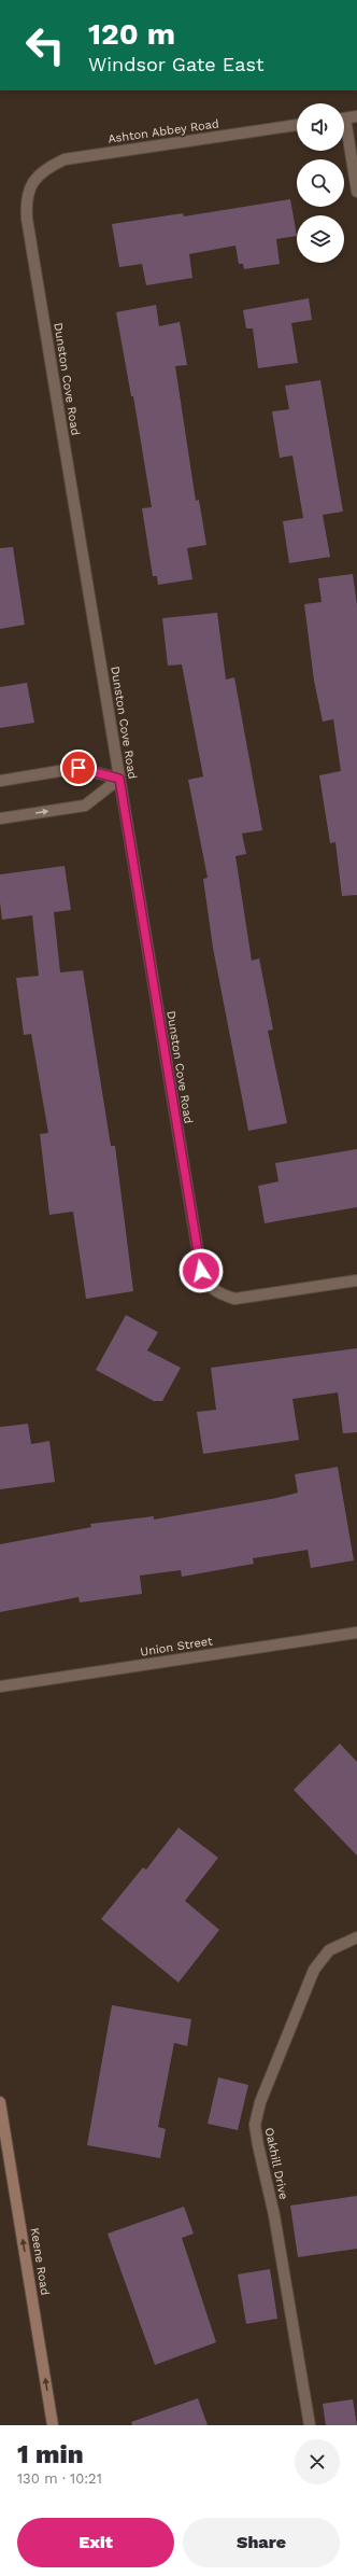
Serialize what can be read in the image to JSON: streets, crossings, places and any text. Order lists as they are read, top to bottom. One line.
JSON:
{"streets":{"main road":["Keene Road"],"street":["Ashton Abbey Road","Dunston Cove Road","Union Street","Oakhill Drive"]},"crossings":[["Ashton Abbey Road","Dunston Cove Road"]],"one_way":["Keene Road"],"page":{"turn":["120 m","Windsor Gate East"],"heading":["1 min","130 m · 10:21"],"buttons":["Exit","Share"]}}
